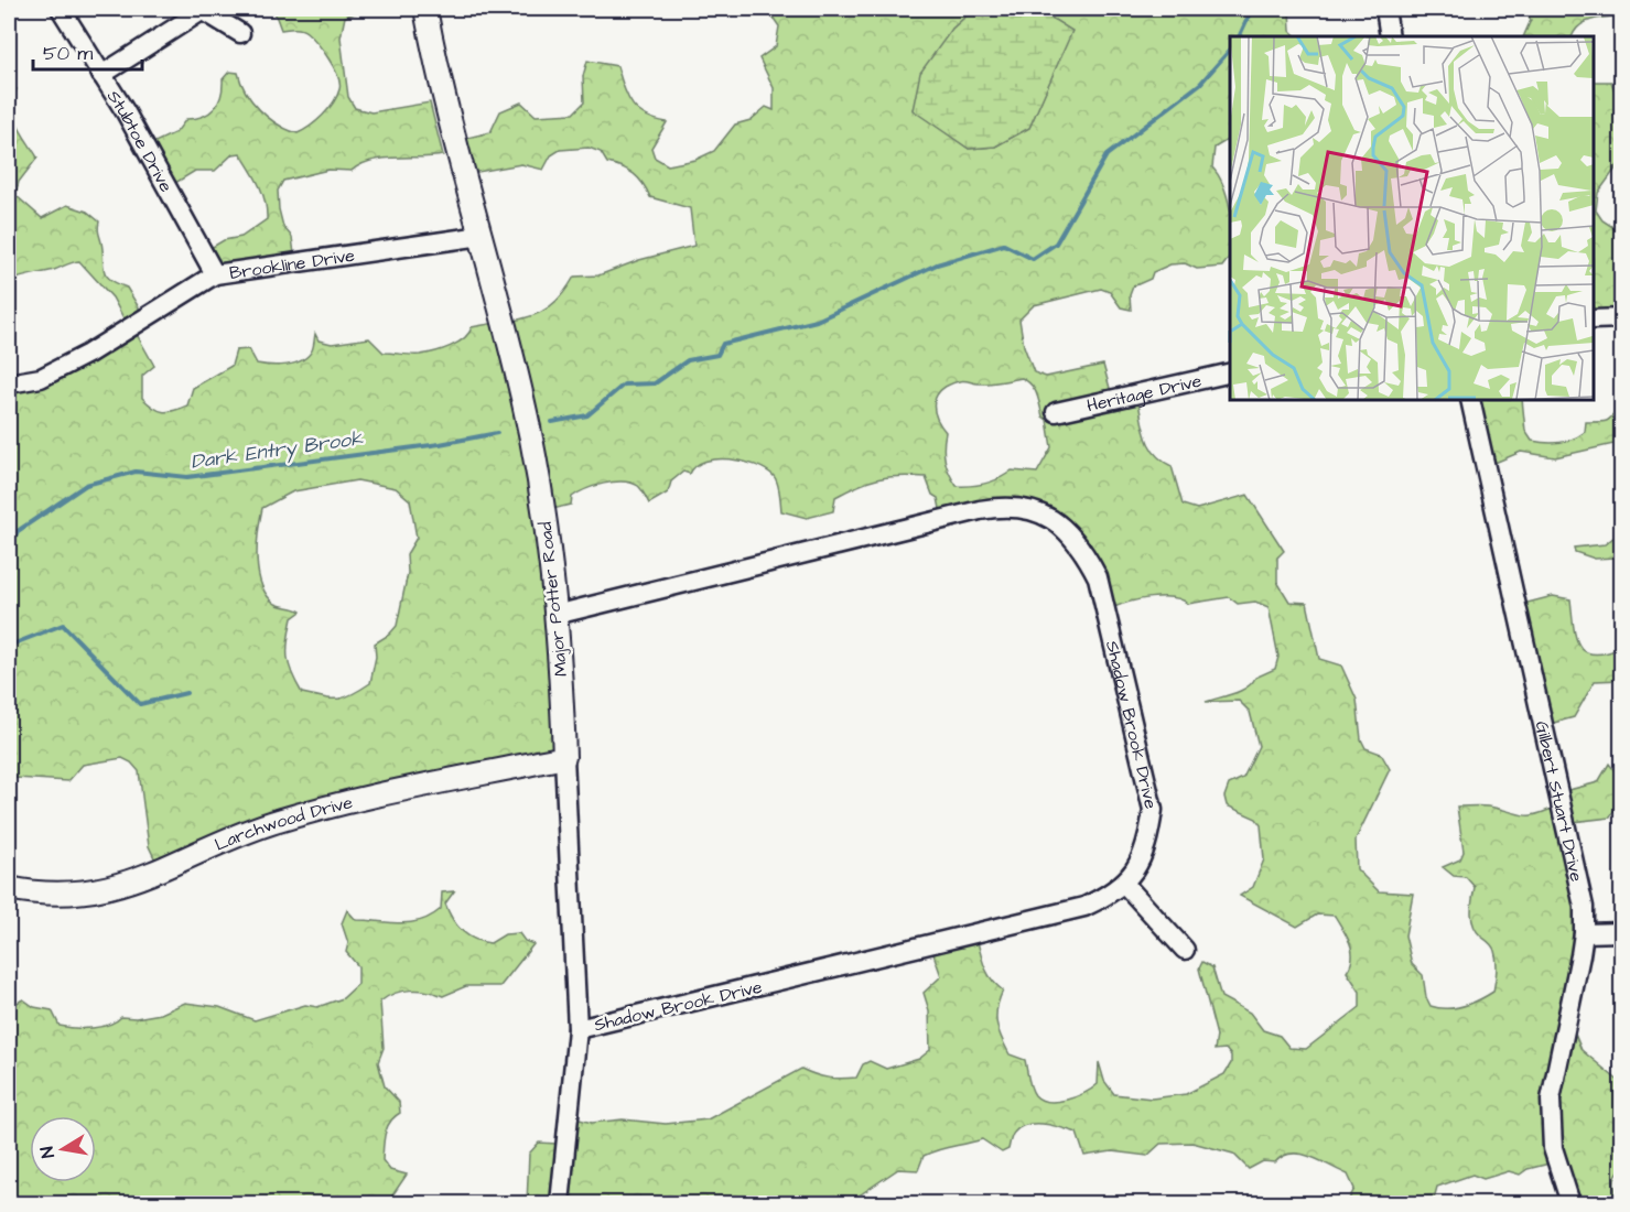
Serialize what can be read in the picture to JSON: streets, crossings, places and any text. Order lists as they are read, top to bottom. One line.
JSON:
{"streets":{"street":["Stubtoe Drive","Brookline Drive","Heritage Drive","Major Potter Road","Shadow Brook Drive","Gilbert Stuart Drive","Larchwood Drive"]},"crossings":[["Stubtoe Drive","Brookline Drive"],["Brookline Drive","Major Potter Road"],["Major Potter Road","Shadow Brook Drive"],["Major Potter Road","Larchwood Drive"]],"water":["Dark Entry Brook"],"scale_bar":"50 m","north":"left"}
